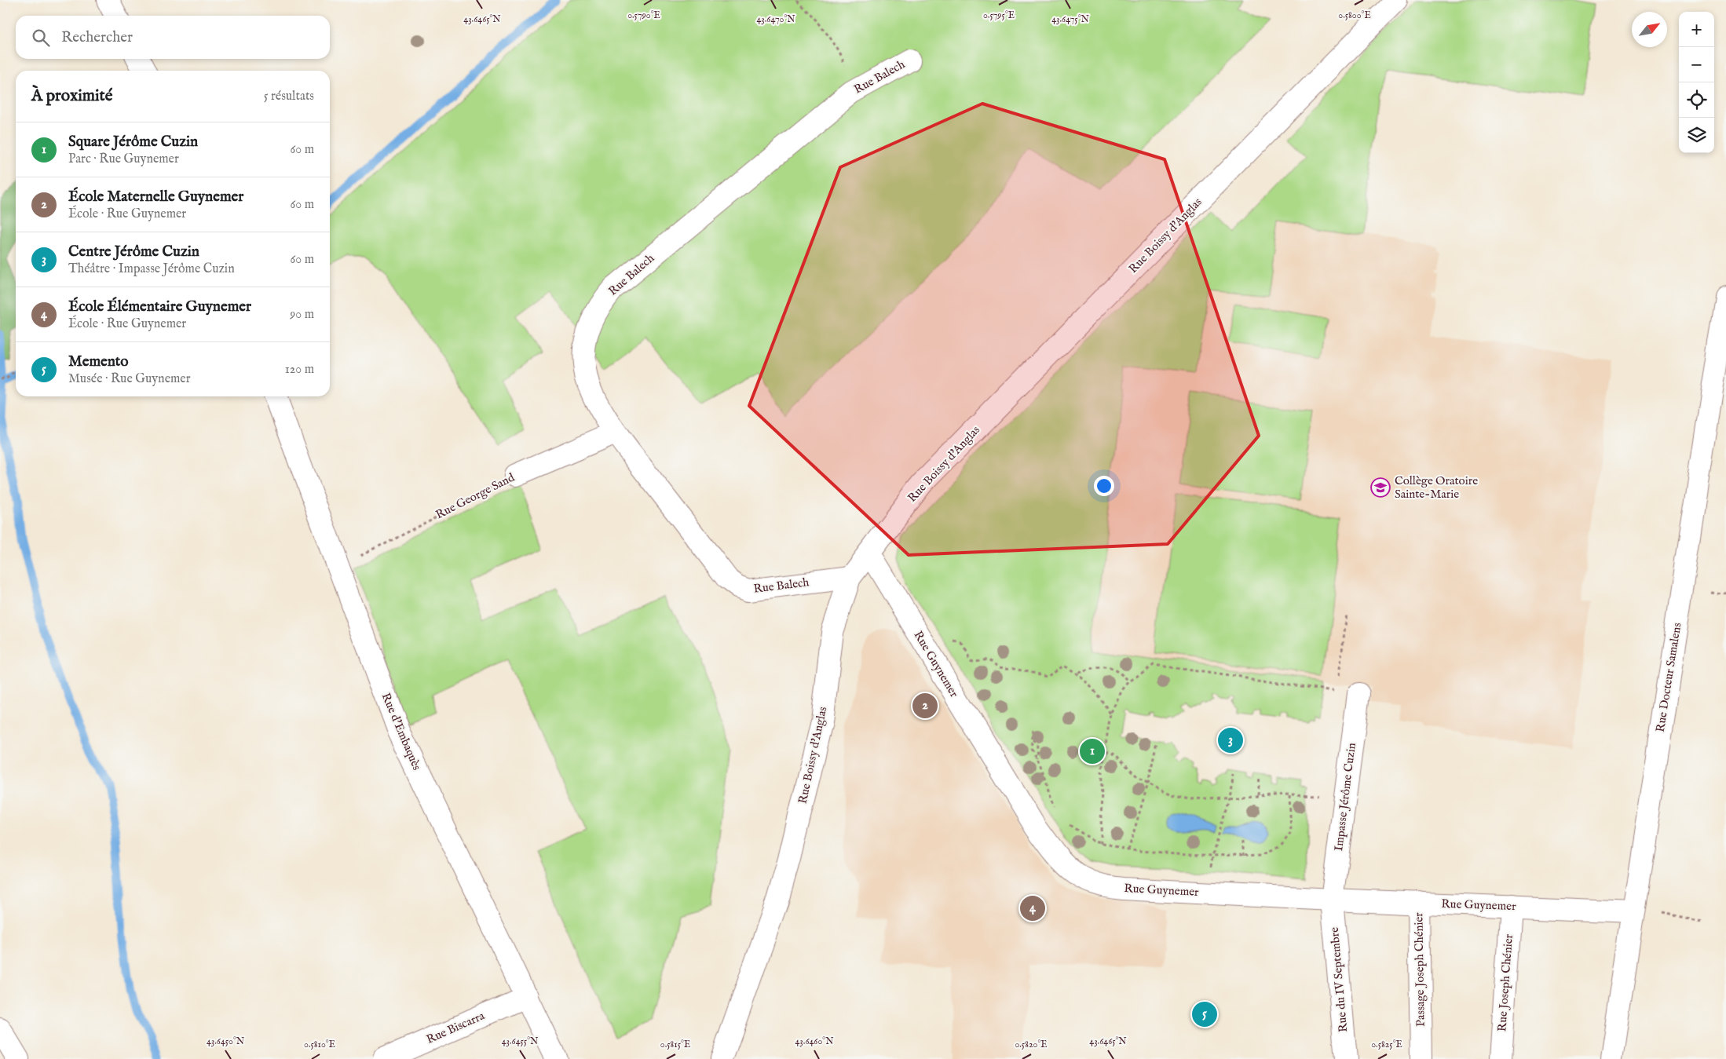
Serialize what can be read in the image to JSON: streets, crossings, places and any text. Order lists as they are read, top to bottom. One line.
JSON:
{"streets":{"street":["Rue Balech","Rue Boissy d'Anglas","Rue George Sand","Rue Guynemer","Rue Docteur Samalens","Rue d'Embaquès","Impasse Jérôme Cuzin","Passage Joseph Chénier","Rue du IV Septembre","Rue Joseph Chénier","Rue Biscarra"]},"crossings":[["Rue Balech","Rue Boissy d'Anglas"],["Rue Balech","Rue George Sand"],["Rue Boissy d'Anglas","Rue Guynemer"],["Rue George Sand","Rue d'Embaquès"],["Rue Guynemer","Rue Docteur Samalens"],["Rue Guynemer","Impasse Jérôme Cuzin"],["Rue Guynemer","Passage Joseph Chénier"],["Rue Guynemer","Rue du IV Septembre"],["Rue Guynemer","Rue Joseph Chénier"],["Rue d'Embaquès","Rue Biscarra"],["Impasse Jérôme Cuzin","Rue du IV Septembre"]],"places":{"school or university":["Collège Oratoire Sainte-Marie"]},"north":"top right","page":{"map_buttons":["+","−"],"search":"Rechercher","heading":["À proximité","5 résultats"],"list":[{"mark":"1","name":"Square Jérôme Cuzin","note":"Parc · Rue Guynemer","value":"60 m"},{"mark":"2","name":"École Maternelle Guynemer","note":"École · Rue Guynemer","value":"60 m"},{"mark":"3","name":"Centre Jérôme Cuzin","note":"Théâtre · Impasse Jérôme Cuzin","value":"60 m"},{"mark":"4","name":"École Élémentaire Guynemer","note":"École · Rue Guynemer","value":"90 m"},{"mark":"5","name":"Memento","note":"Musée · Rue Guynemer","value":"120 m"}],"pins":["2","3","1","4","5"]},"coordinates":["0.5790°E","0.5795°E","0.5800°E","43.6465°N","43.6470°N","43.6475°N","43.6450°N","43.6455°N","43.6460°N","0.5810°E","0.5815°E","0.5820°E","0.5825°E"]}
